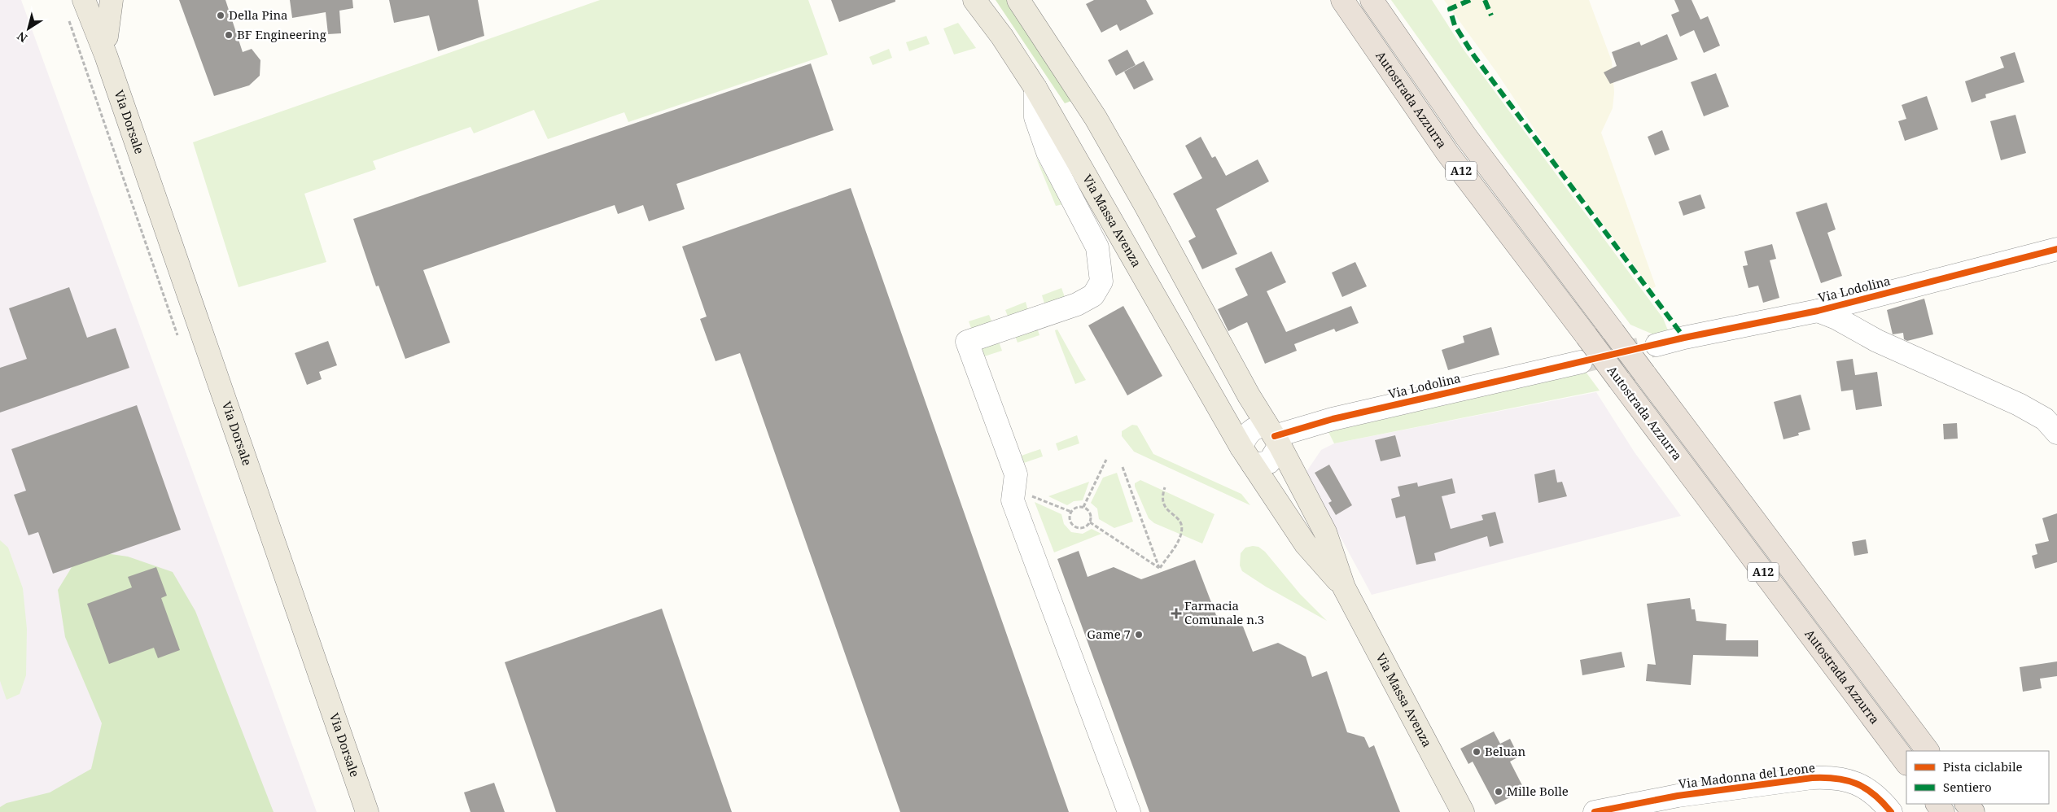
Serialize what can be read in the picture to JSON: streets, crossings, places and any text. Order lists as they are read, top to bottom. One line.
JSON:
{"streets":{"highway":["Autostrada Azzurra","A12"],"main road":["Via Dorsale","Via Massa Avenza"],"street":["Via Lodolina","Via Madonna del Leone"]},"crossings":[["Via Massa Avenza","Via Lodolina"]],"places":{"other":["Della Pina","BF Engineering","Game 7","Beluan","Mille Bolle"],"health":["Farmacia Comunale n.3"]},"legend":["Pista ciclabile","Sentiero"],"north":"bottom left"}
